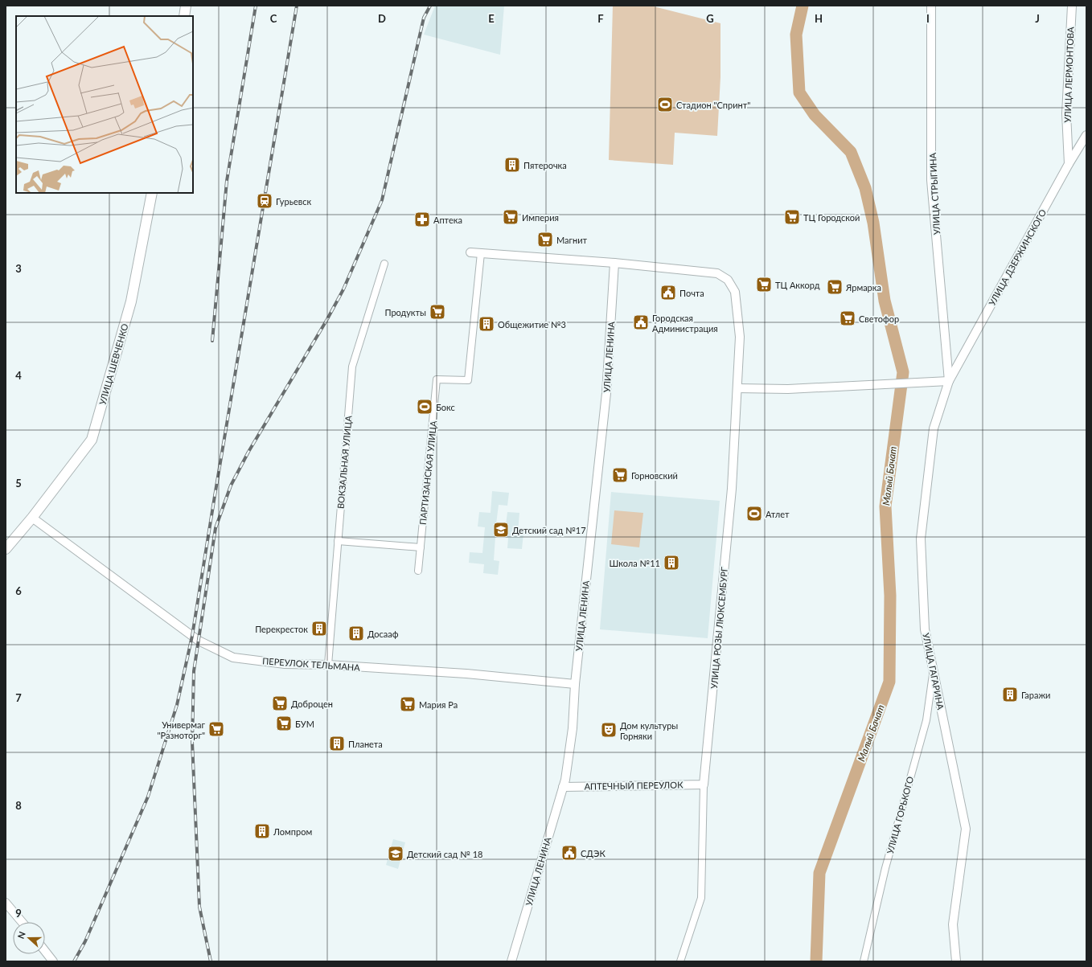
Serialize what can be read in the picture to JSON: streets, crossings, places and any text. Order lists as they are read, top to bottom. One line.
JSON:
{"streets":{"main road":["УЛИЦА ШЕВЧЕНКО"],"street":["УЛИЦА ЛЕРМОНТОВА","УЛИЦА СТРЫГИНА","УЛИЦА ДЗЕРЖИНСКОГО","УЛИЦА ЛЕНИНА","ВОКЗАЛЬНАЯ УЛИЦА","ПАРТИЗАНСКАЯ УЛИЦА","УЛИЦА РОЗЫ ЛЮКСЕМБУРГ","ПЕРЕУЛОК ТЕЛЬМАНА","УЛИЦА ГАГАРИНА","АПТЕЧНЫЙ ПЕРЕУЛОК","УЛИЦА ГОРЬКОГО"]},"crossings":[["УЛИЦА ЛЕРМОНТОВА","УЛИЦА ДЗЕРЖИНСКОГО"],["УЛИЦА СТРЫГИНА","УЛИЦА ДЗЕРЖИНСКОГО"],["УЛИЦА СТРЫГИНА","УЛИЦА ГАГАРИНА"],["УЛИЦА ДЗЕРЖИНСКОГО","УЛИЦА ГАГАРИНА"],["УЛИЦА ЛЕНИНА","УЛИЦА РОЗЫ ЛЮКСЕМБУРГ"],["УЛИЦА ЛЕНИНА","ПЕРЕУЛОК ТЕЛЬМАНА"],["УЛИЦА ЛЕНИНА","АПТЕЧНЫЙ ПЕРЕУЛОК"],["УЛИЦА ШЕВЧЕНКО","ПЕРЕУЛОК ТЕЛЬМАНА"],["ВОКЗАЛЬНАЯ УЛИЦА","ПЕРЕУЛОК ТЕЛЬМАНА"],["УЛИЦА РОЗЫ ЛЮКСЕМБУРГ","АПТЕЧНЫЙ ПЕРЕУЛОК"],["УЛИЦА ГАГАРИНА","УЛИЦА ГОРЬКОГО"]],"water":["Малый Бачат"],"places":{"sports":["Стадион \"Спринт\"","Бокс","Атлет"],"building":["Пятерочка","Общежитие №3","Школа №11","Перекресток","Досааф","Гаражи","Планета","Ломпром"],"station":["Гурьевск"],"supermarket":["Империя","ТЦ Городской","Магнит","ТЦ Аккорд","Ярмарка","Продукты","Светофор","Горновский","Доброцен","Мария Ра","БУМ","Универмаг \"Разноторг\""],"pharmacy":["Аптека"],"public building":["Почта","Городская Администрация","СДЭК"],"school or university":["Детский сад №17","Детский сад № 18"],"theatre":["Дом культуры Горняки"]},"north":"left","grid":{"columns":["C","D","E","F","G","H","I","J"],"rows":["3","4","5","6","7","8","9"]}}
